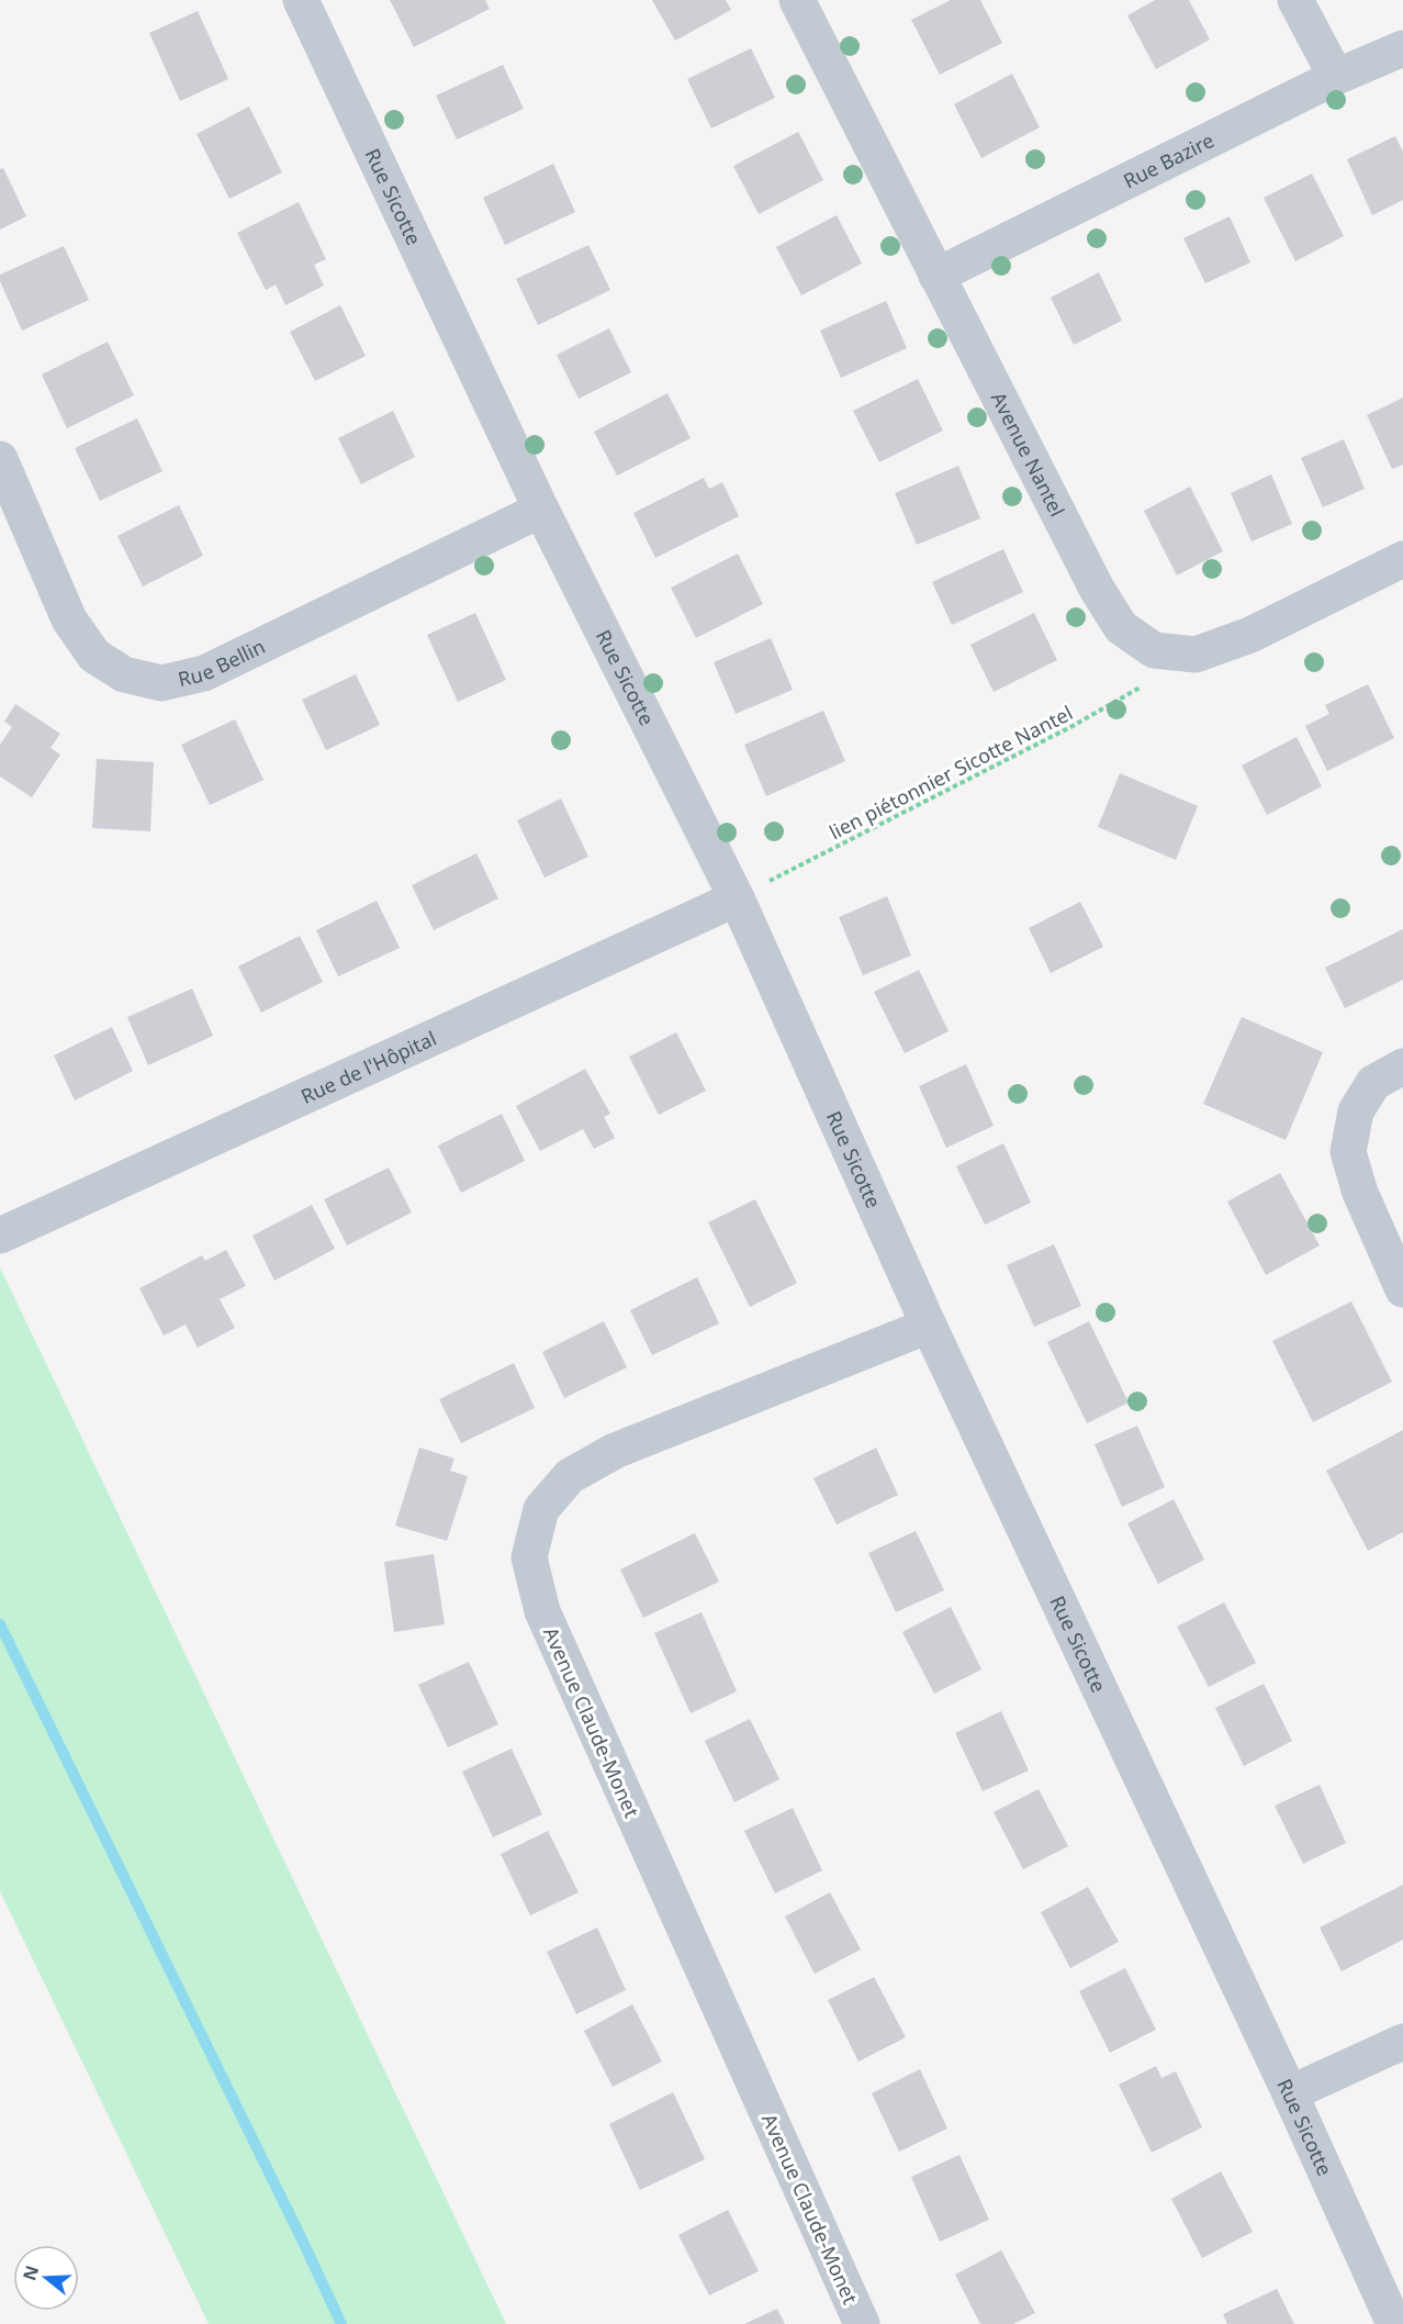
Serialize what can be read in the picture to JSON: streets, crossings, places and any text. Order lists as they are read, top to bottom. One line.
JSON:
{"streets":{"street":["Rue Bazire","Rue Sicotte","Avenue Nantel","Rue Bellin","Rue de l'Hôpital","Avenue Claude-Monet"],"path":["lien piétonnier Sicotte Nantel"]},"crossings":[["Rue Bazire","Avenue Nantel"],["Rue Sicotte","Rue Bellin"],["Rue Sicotte","lien piétonnier Sicotte Nantel"],["Rue Sicotte","Rue de l'Hôpital"],["Rue Sicotte","Avenue Claude-Monet"],["Avenue Nantel","lien piétonnier Sicotte Nantel"],["lien piétonnier Sicotte Nantel","Rue de l'Hôpital"]],"north":"left"}
